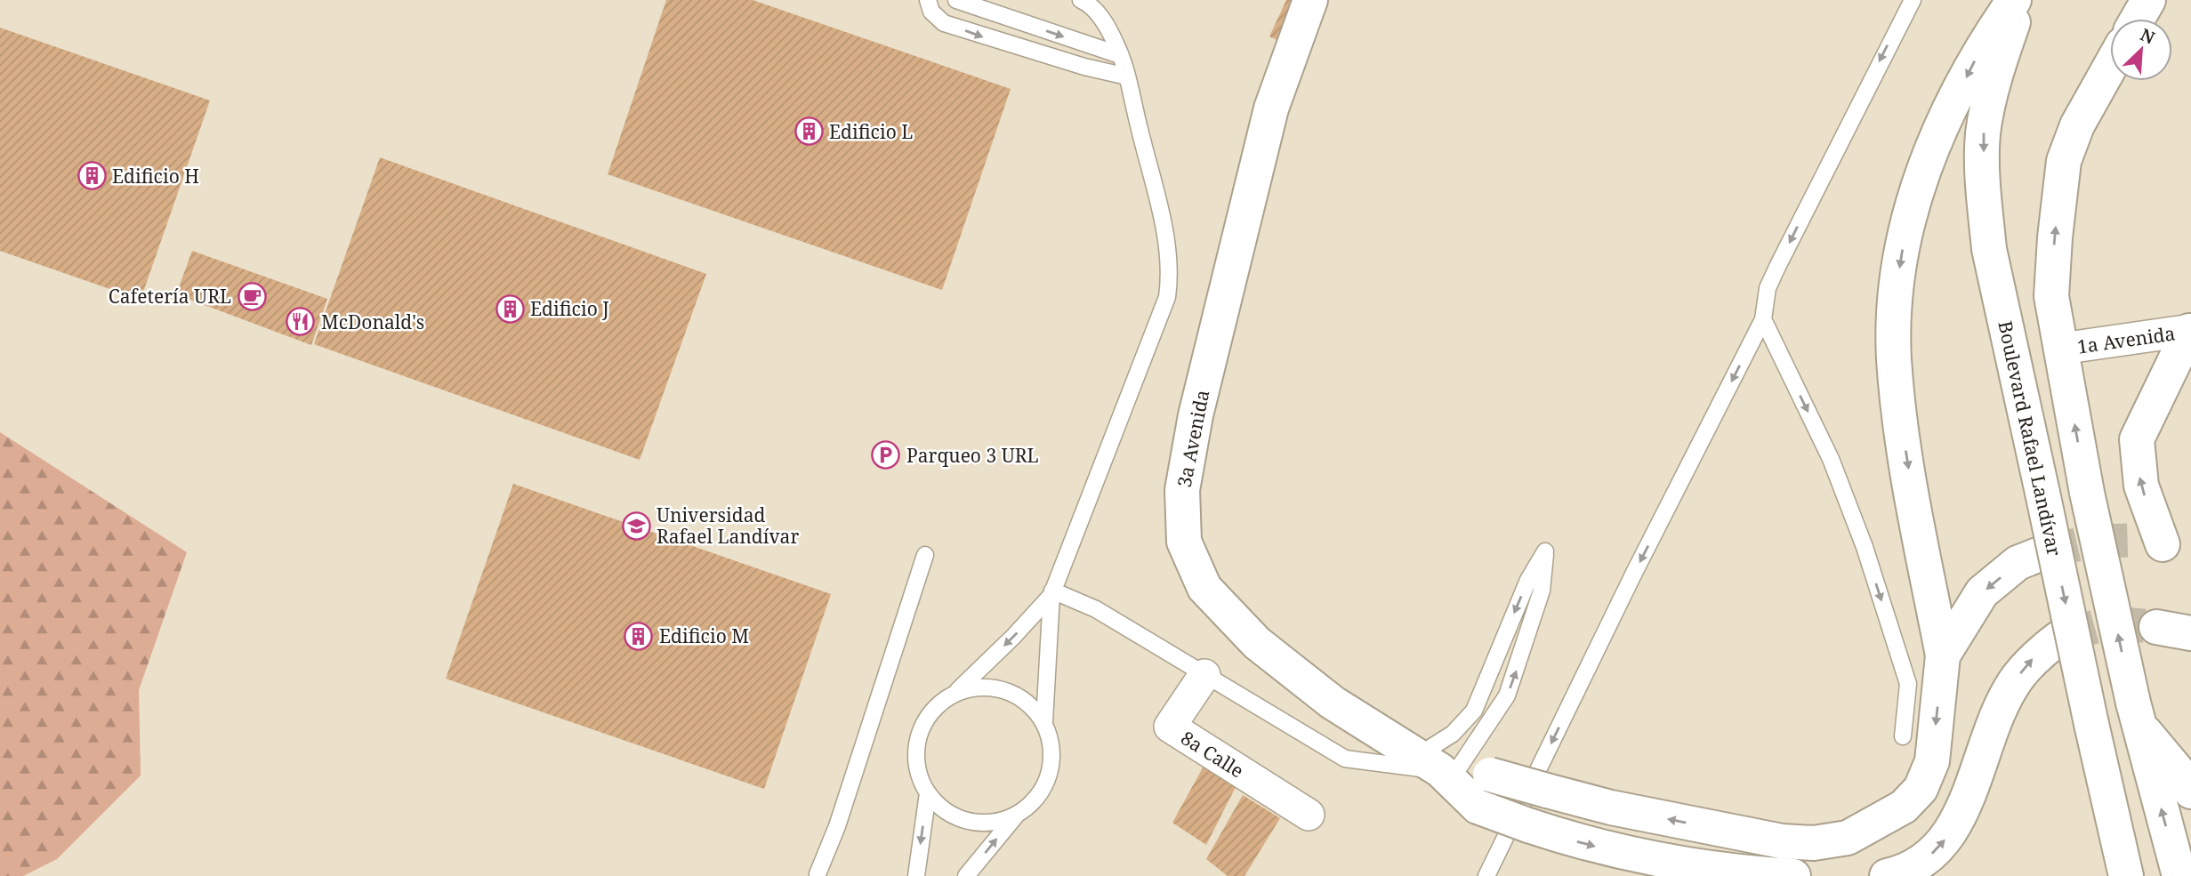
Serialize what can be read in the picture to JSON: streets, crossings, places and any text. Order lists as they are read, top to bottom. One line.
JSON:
{"streets":{"street":["1a Avenida","3a Avenida","Boulevard Rafael Landívar","8a Calle"]},"places":{"building":["Edificio L","Edificio H","Edificio J","Edificio M"],"cafe":["Cafetería URL"],"restaurant":["McDonald's"],"parking":["Parqueo 3 URL"],"school or university":["Universidad Rafael Landívar"]},"north":"top right"}
